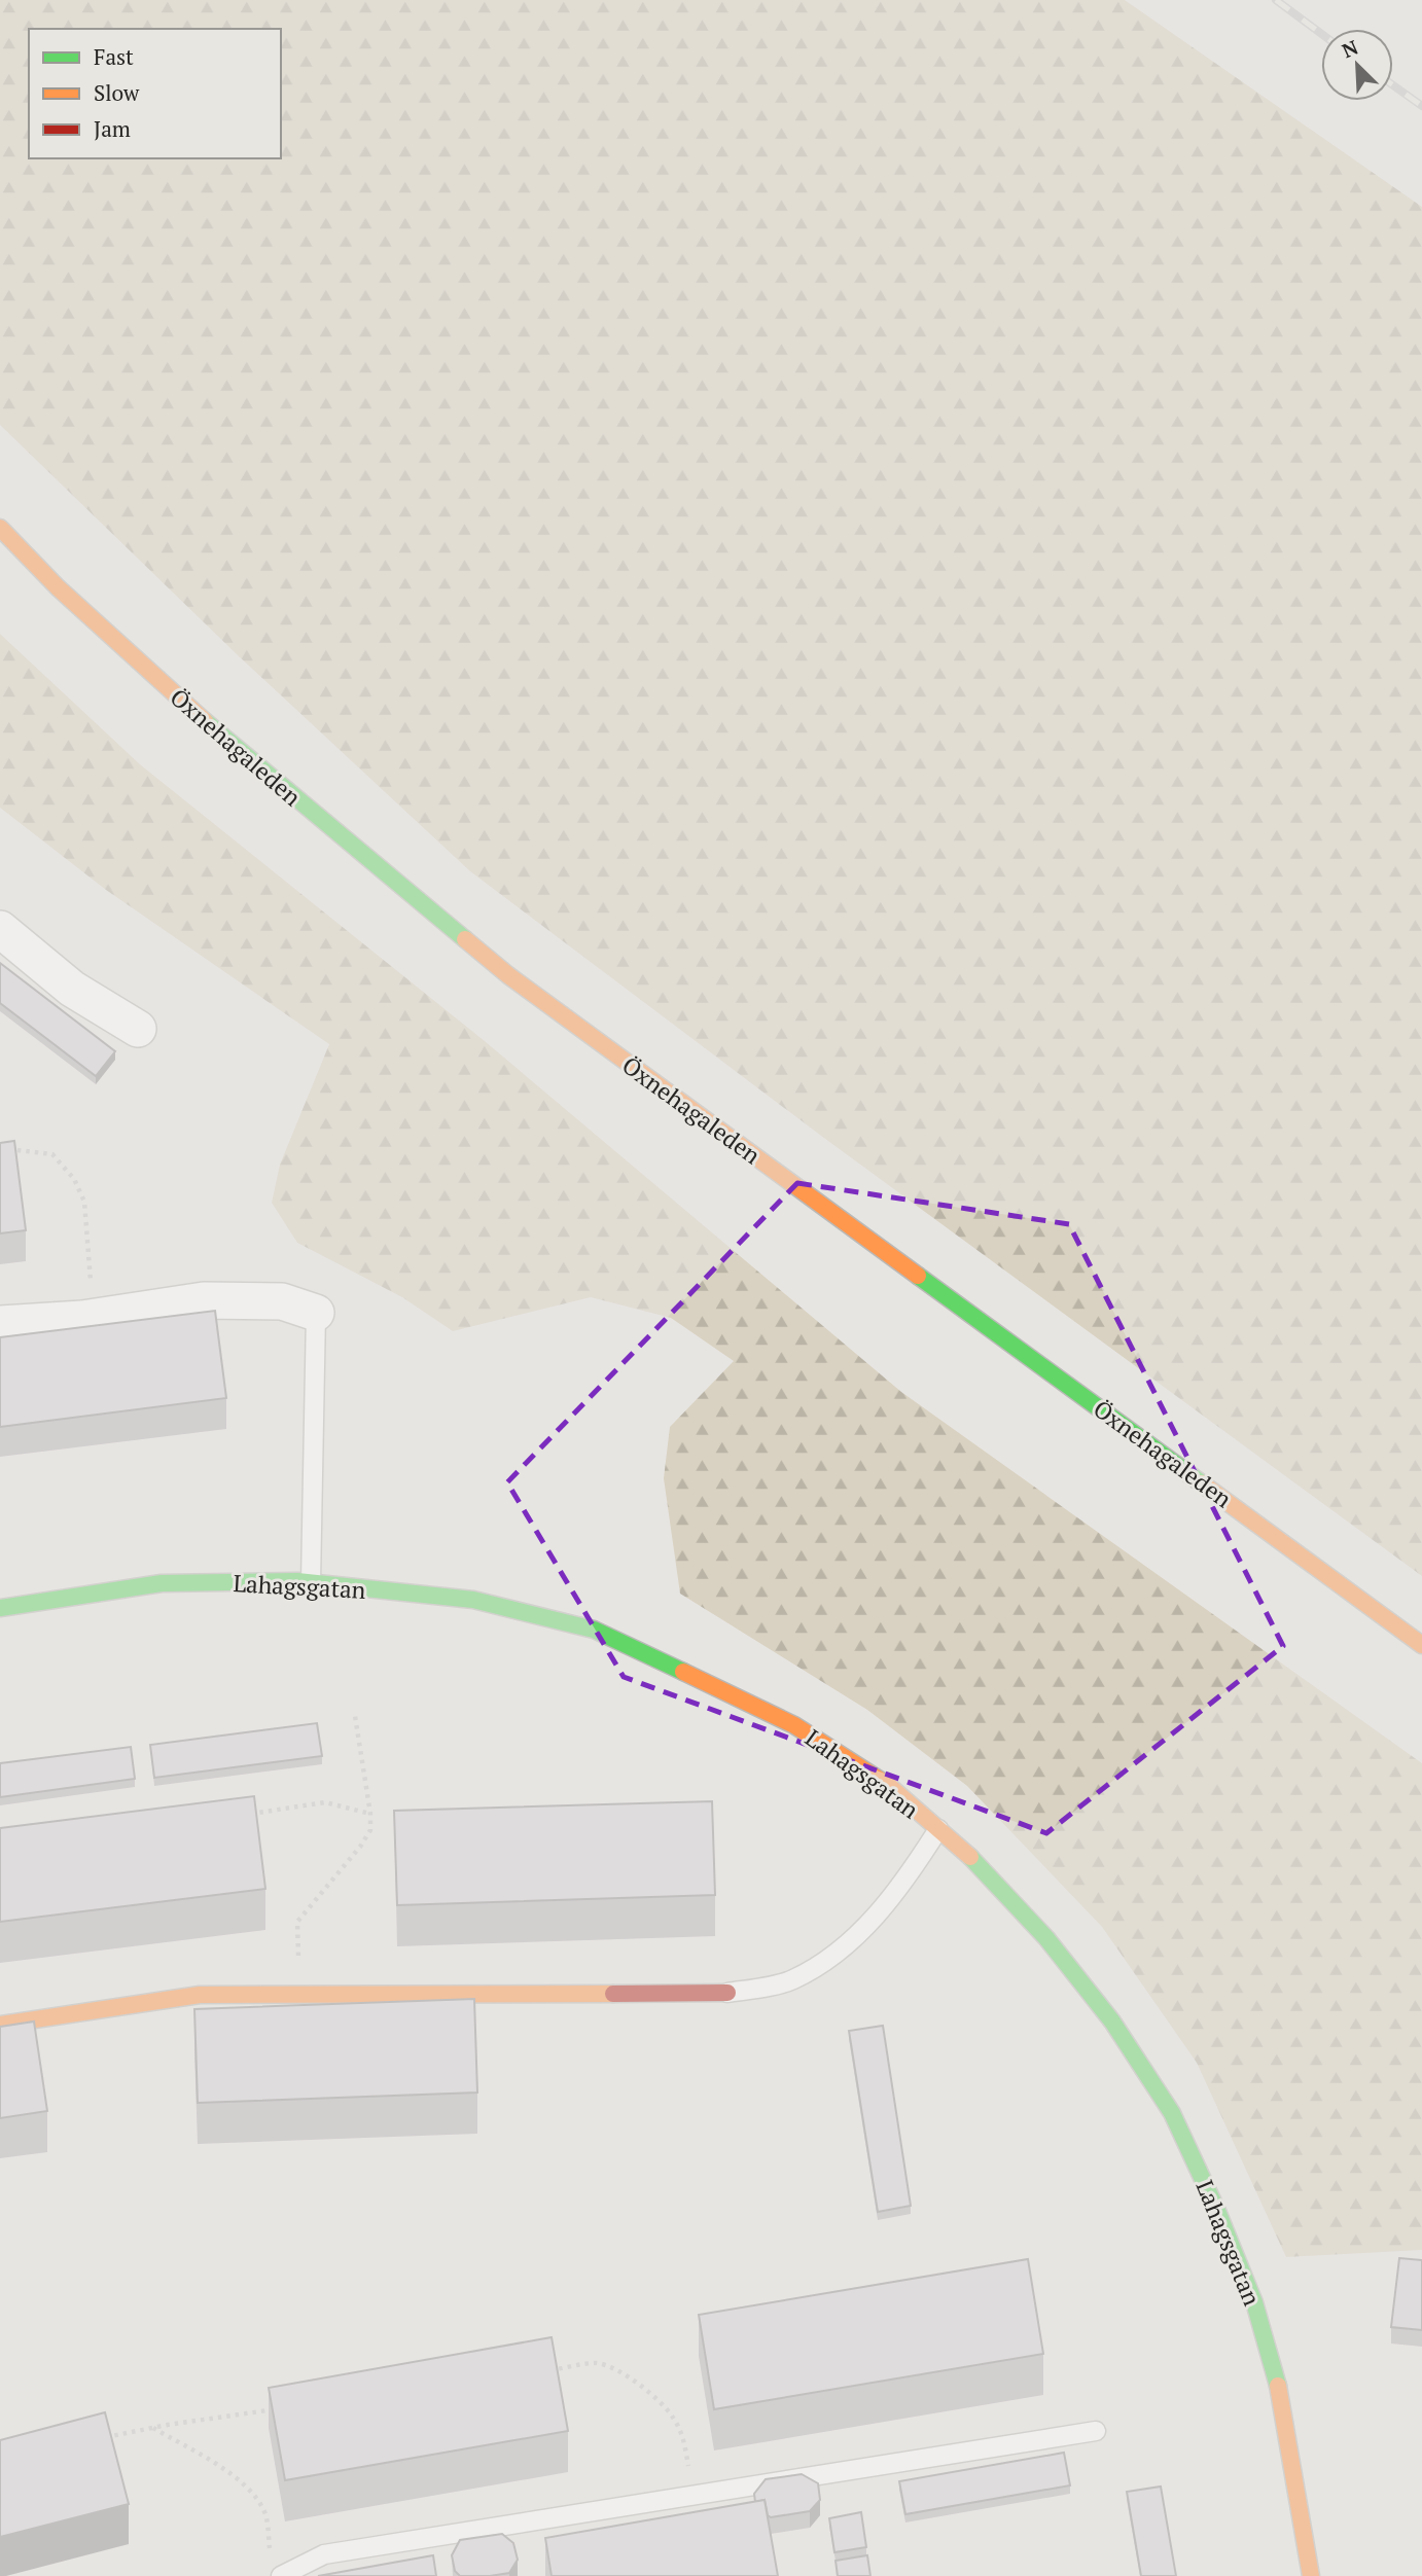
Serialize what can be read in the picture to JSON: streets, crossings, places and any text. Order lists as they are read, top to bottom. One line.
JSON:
{"streets":{"street":["Öxnehagaleden","Lahagsgatan"]},"legend":["Fast","Slow","Jam"],"north":"top left"}
